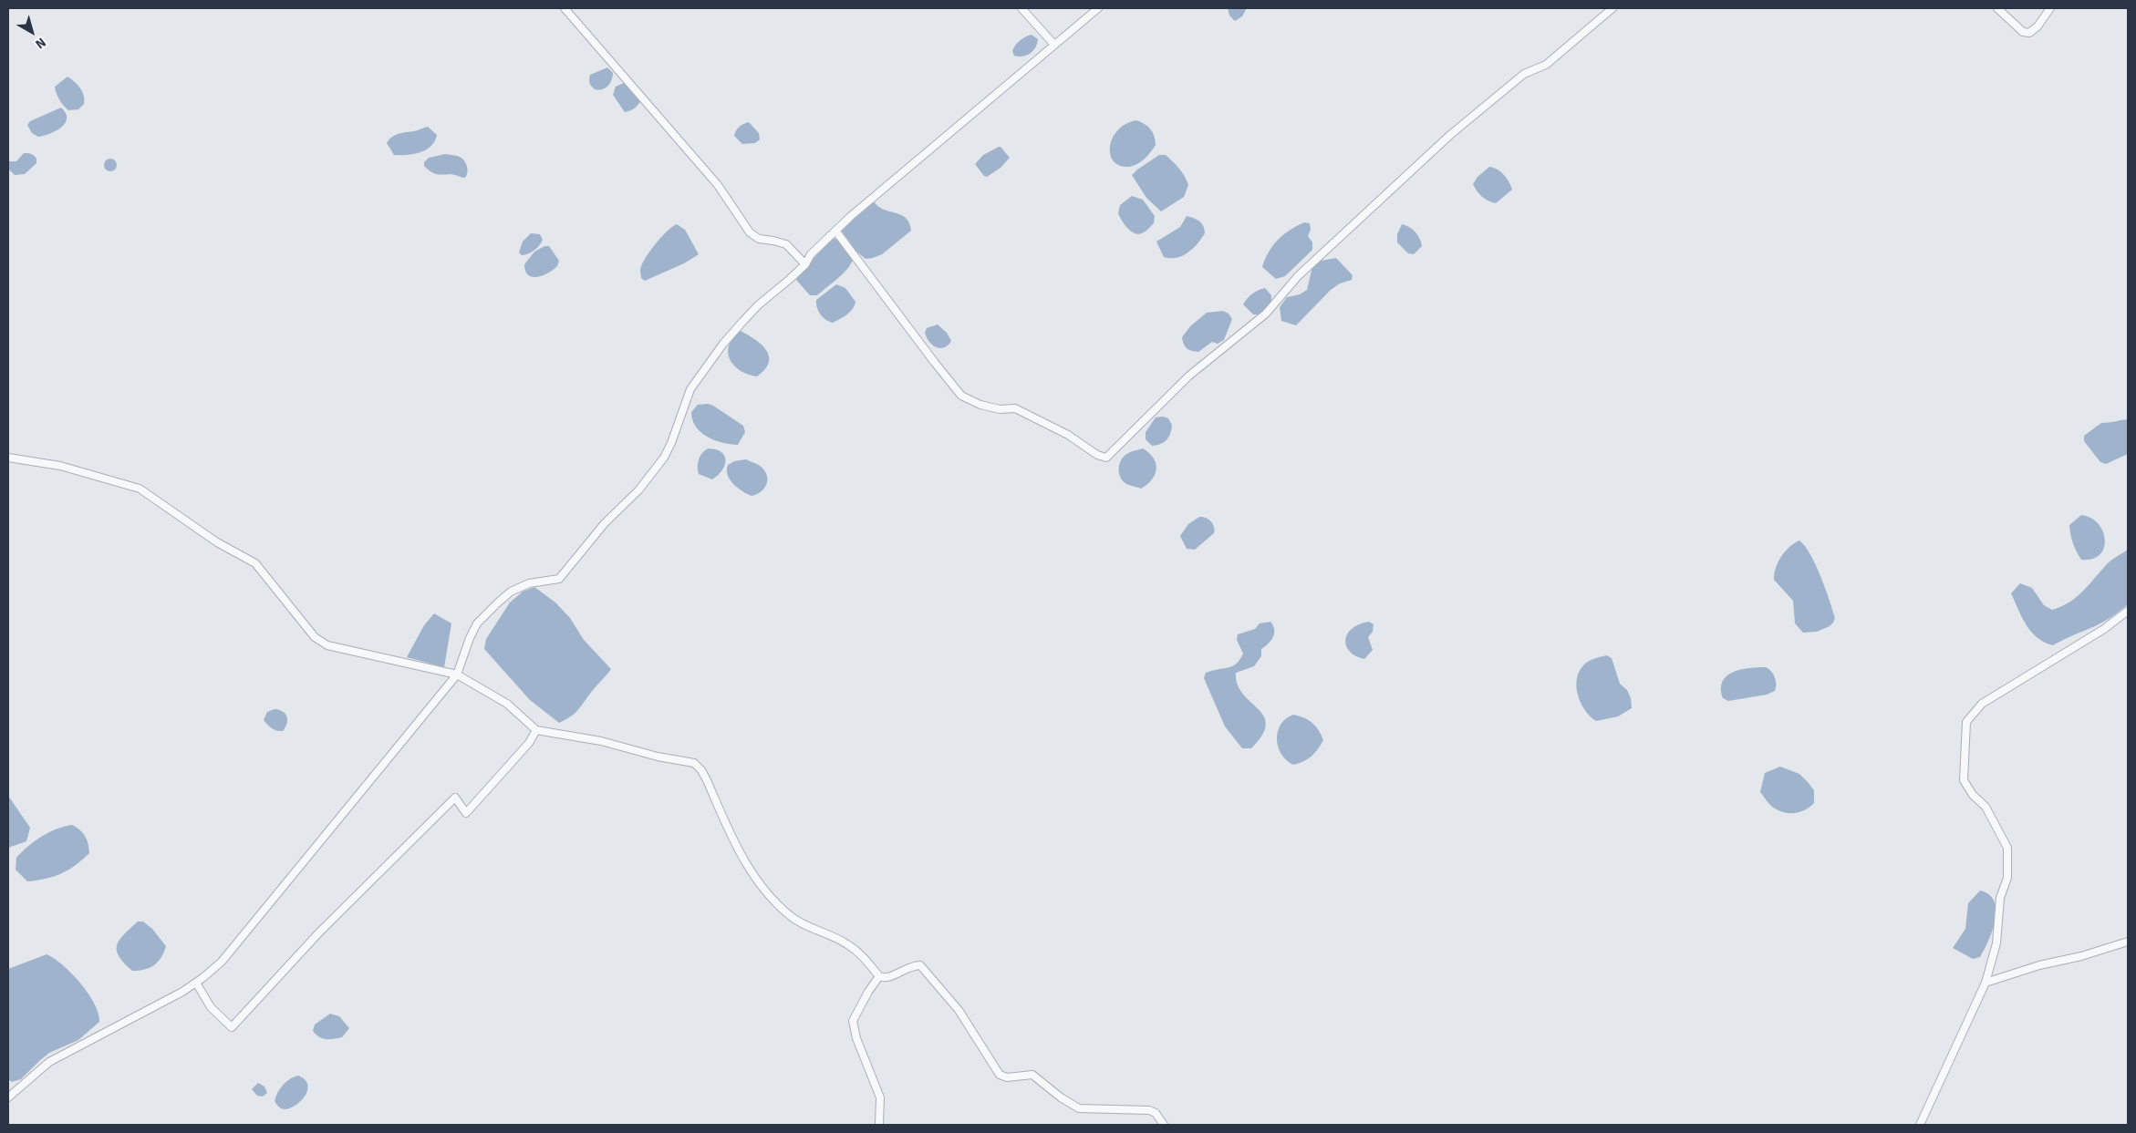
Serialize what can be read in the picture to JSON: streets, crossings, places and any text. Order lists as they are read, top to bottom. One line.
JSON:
{"north":"bottom right"}
